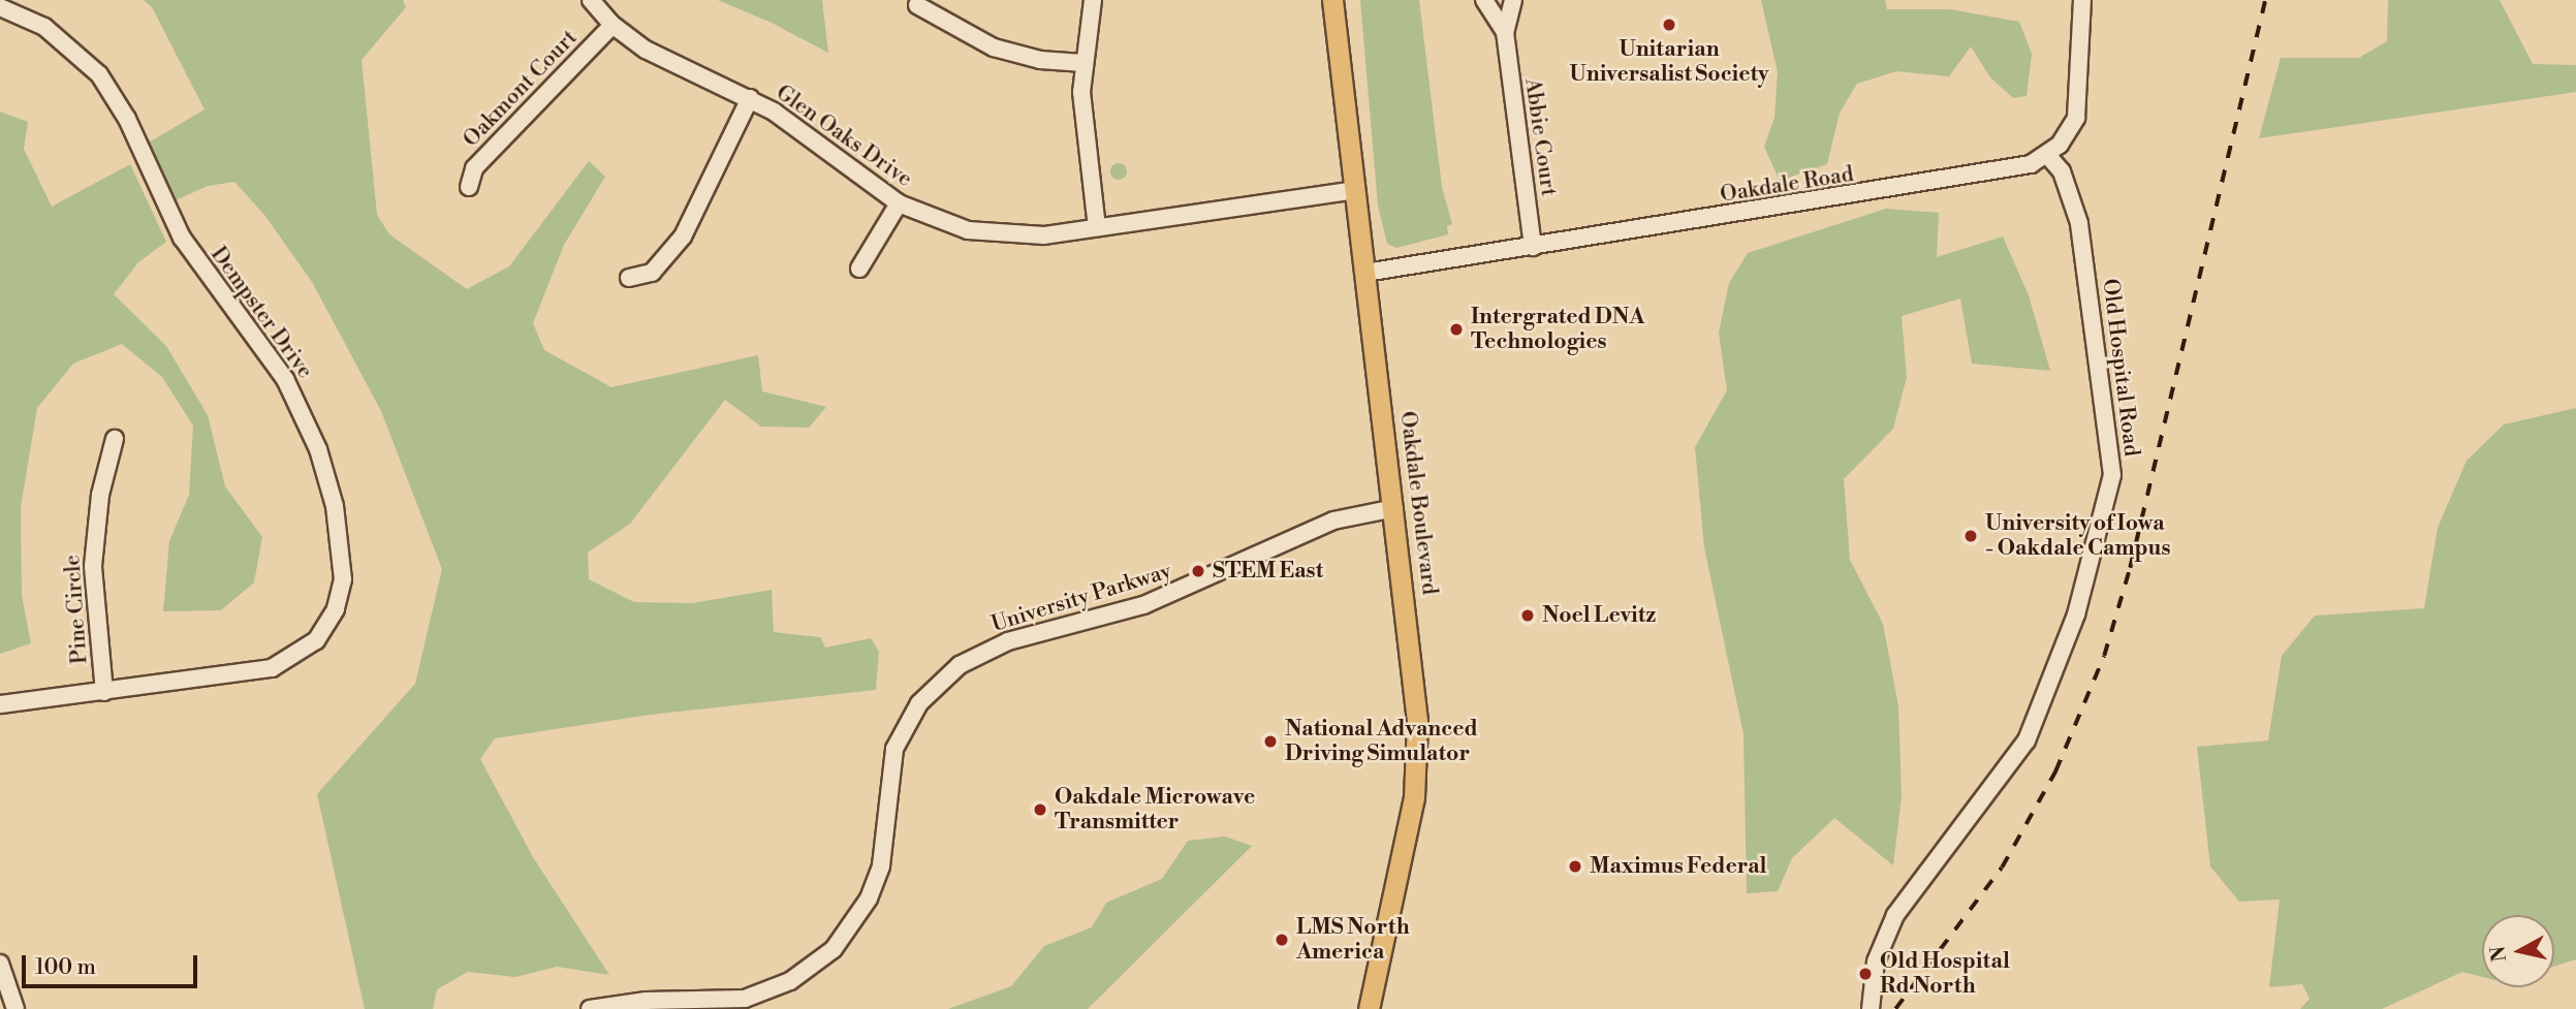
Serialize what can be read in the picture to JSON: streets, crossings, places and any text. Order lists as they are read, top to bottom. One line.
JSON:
{"streets":{"main road":["Oakdale Boulevard"],"street":["Oakmont Court","Glen Oaks Drive","Abbie Court","Oakdale Road","Dempster Drive","Old Hospital Road","University Parkway","Pine Circle"]},"crossings":[["Oakmont Court","Glen Oaks Drive"],["Glen Oaks Drive","Oakdale Boulevard"],["Abbie Court","Oakdale Road"],["Oakdale Road","Old Hospital Road"],["Oakdale Road","Oakdale Boulevard"],["Dempster Drive","Pine Circle"],["Oakdale Boulevard","University Parkway"]],"places":["Unitarian Universalist Society","Intergrated DNA Technologies","University of Iowa - Oakdale Campus","STEM East","Noel Levitz","National Advanced Driving Simulator","Oakdale Microwave Transmitter","Maximus Federal","LMS North America","Old Hospital Rd North"],"scale_bar":"100 m","north":"left"}
